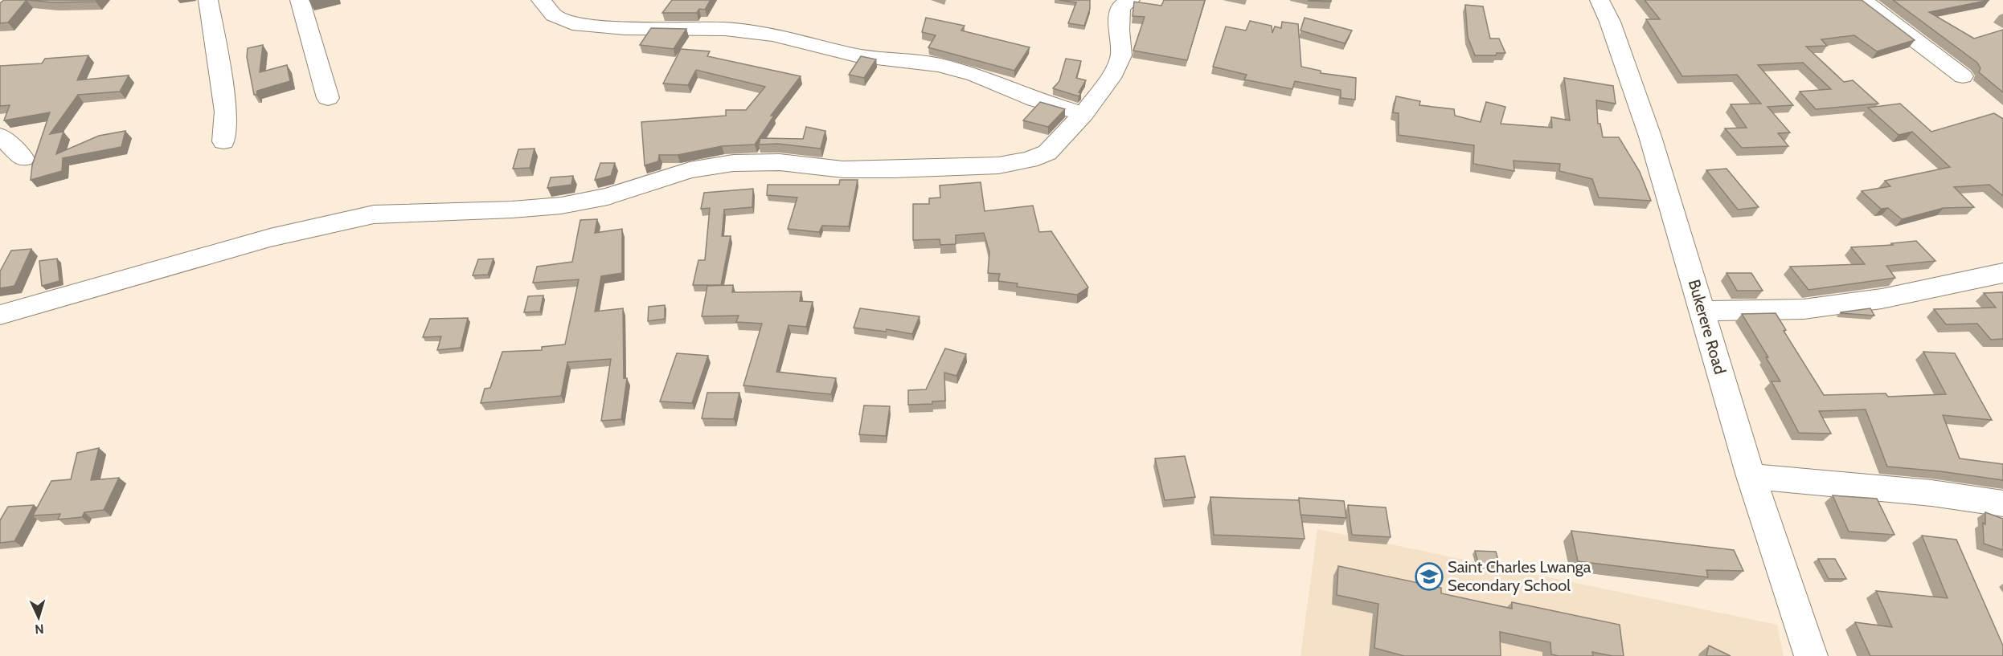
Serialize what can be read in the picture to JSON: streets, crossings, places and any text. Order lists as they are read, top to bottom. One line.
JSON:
{"streets":{"street":["Bukerere Road"]},"places":{"school or university":["Saint Charles Lwanga Secondary School"]},"north":"bottom"}
